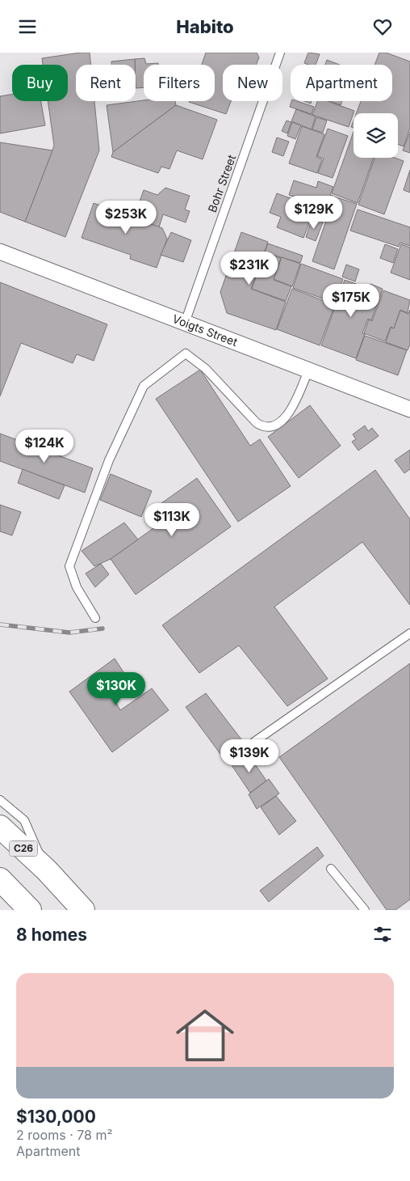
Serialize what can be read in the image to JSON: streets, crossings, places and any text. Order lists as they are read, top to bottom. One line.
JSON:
{"streets":{"main road":["C26"],"street":["Voigts Street"],"lane":["Bohr Street"]},"crossings":[["Bohr Street","Voigts Street"]],"page":{"header":"Habito","chip":["Buy","Rent","Filters","New","Apartment"],"price":["$129K","$253K","$231K","$175K","$124K","$113K","$130K","$139K"],"heading":"8 homes","list":[{"name":"$130,000","note":"2 rooms · 78 m² · Apartment"}]}}
